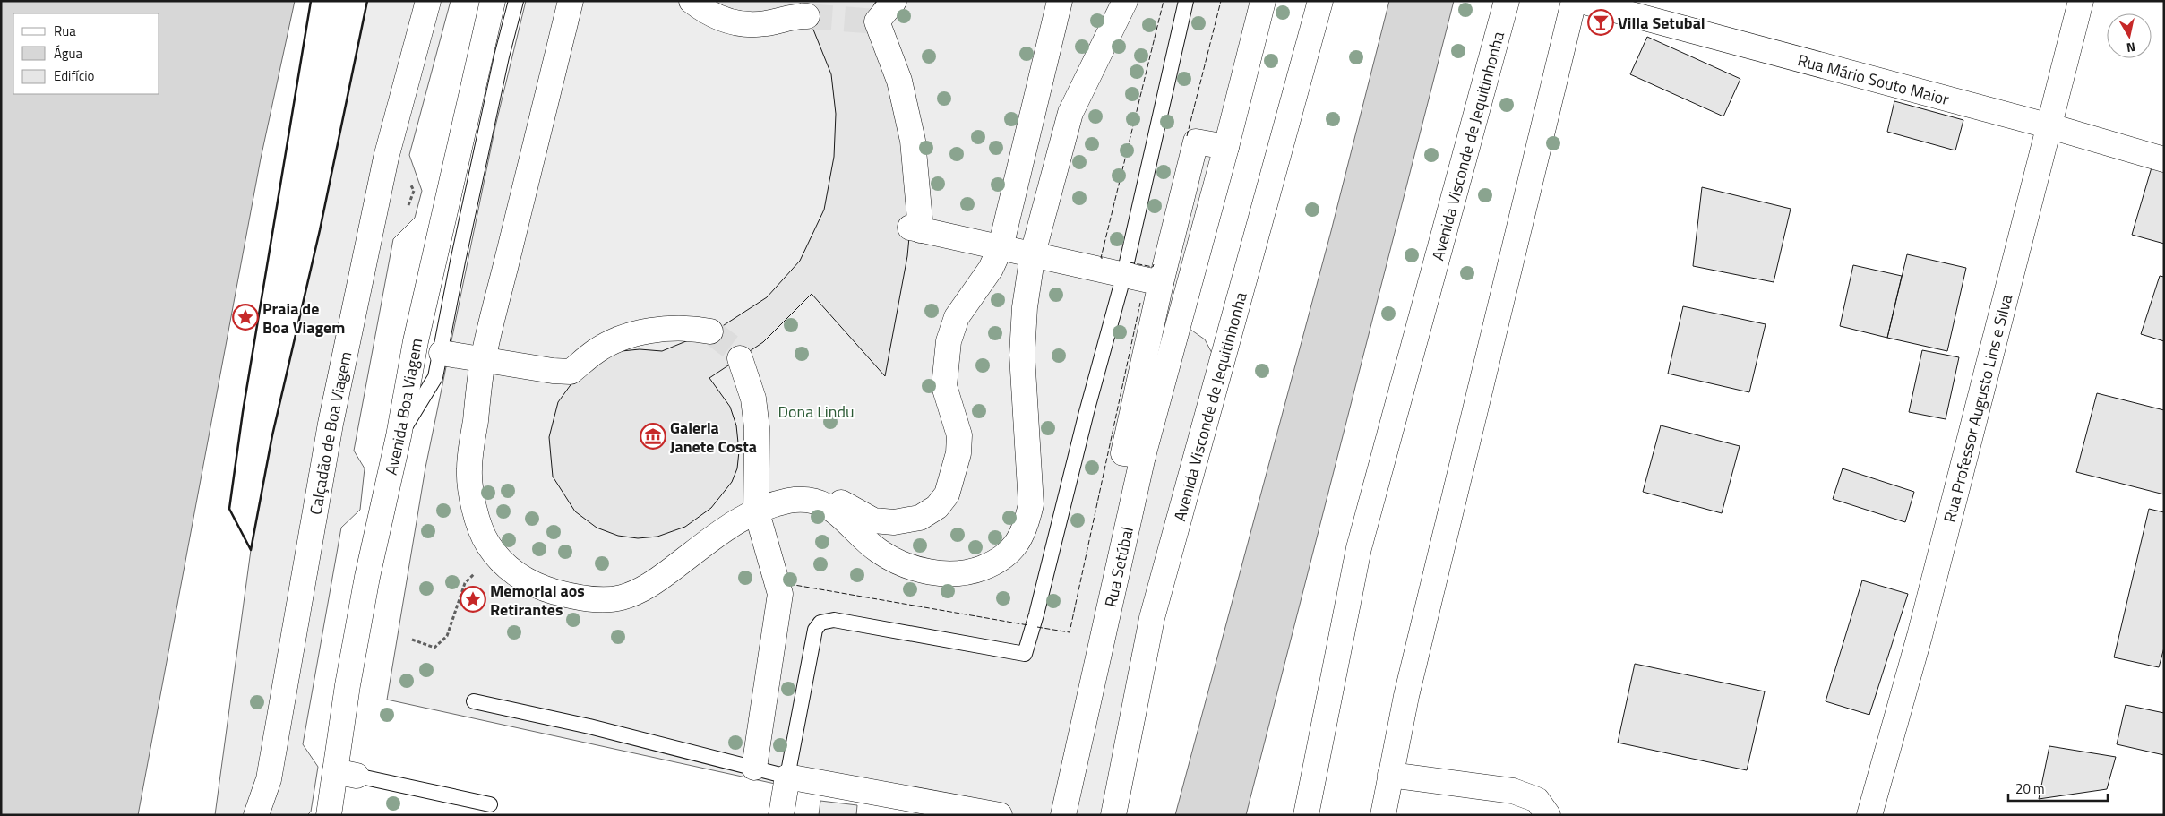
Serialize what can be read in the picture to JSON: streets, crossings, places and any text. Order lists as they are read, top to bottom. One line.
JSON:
{"streets":{"street":["Rua Mário Souto Maior","Avenida Visconde de Jequitinhonha","Avenida Boa Viagem","Rua Professor Augusto Lins e Silva","Calçadão de Boa Viagem","Rua Setúbal"]},"crossings":[["Rua Mário Souto Maior","Rua Professor Augusto Lins e Silva"]],"parks":["Dona Lindu"],"places":{"bar":["Villa Setubal"],"place":["Praia de Boa Viagem","Memorial aos Retirantes"],"museum":["Galeria Janete Costa"]},"legend":["Rua","Água","Edifício"],"scale_bar":"20 m","north":"bottom"}
